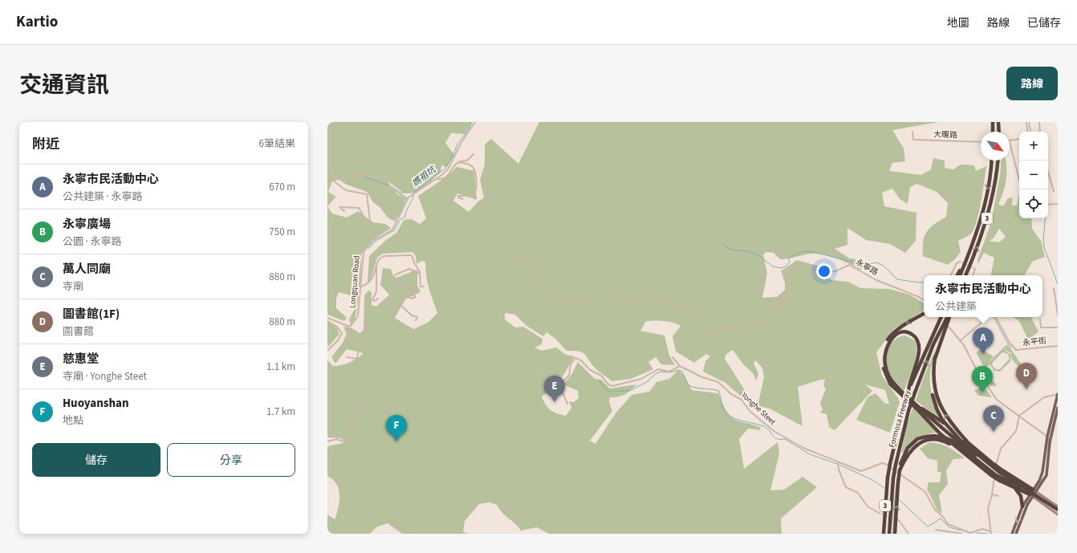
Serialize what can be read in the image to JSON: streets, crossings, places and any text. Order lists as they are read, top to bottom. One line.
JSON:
{"streets":{"highway":["3","Formosa Freeway"],"street":["大暖路","永寧路","Longquan Road","永平街","Yonghe Steet"]},"water":["媽祖坑"],"north":"bottom right","page":{"header":"Kartio","nav":["地圖","路線","已儲存"],"title":"交通資訊","buttons":["路線",["儲存","分享"]],"heading":["附近","6筆結果"],"map_buttons":["+","−"],"list":[{"mark":"A","name":"永寧市民活動中心","note":"公共建築 · 永寧路","value":"670 m"},{"mark":"B","name":"永寧廣場","note":"公園 · 永寧路","value":"750 m"},{"mark":"C","name":"萬人同廟","note":"寺廟","value":"880 m"},{"mark":"D","name":"圖書館(1F)","note":"圖書館","value":"880 m"},{"mark":"E","name":"慈惠堂","note":"寺廟 · Yonghe Steet","value":"1.1 km"},{"mark":"F","name":"Huoyanshan","note":"地點","value":"1.7 km"}],"popup":["永寧市民活動中心","公共建築"],"pins":["A","D","B","E","C","F"]}}
